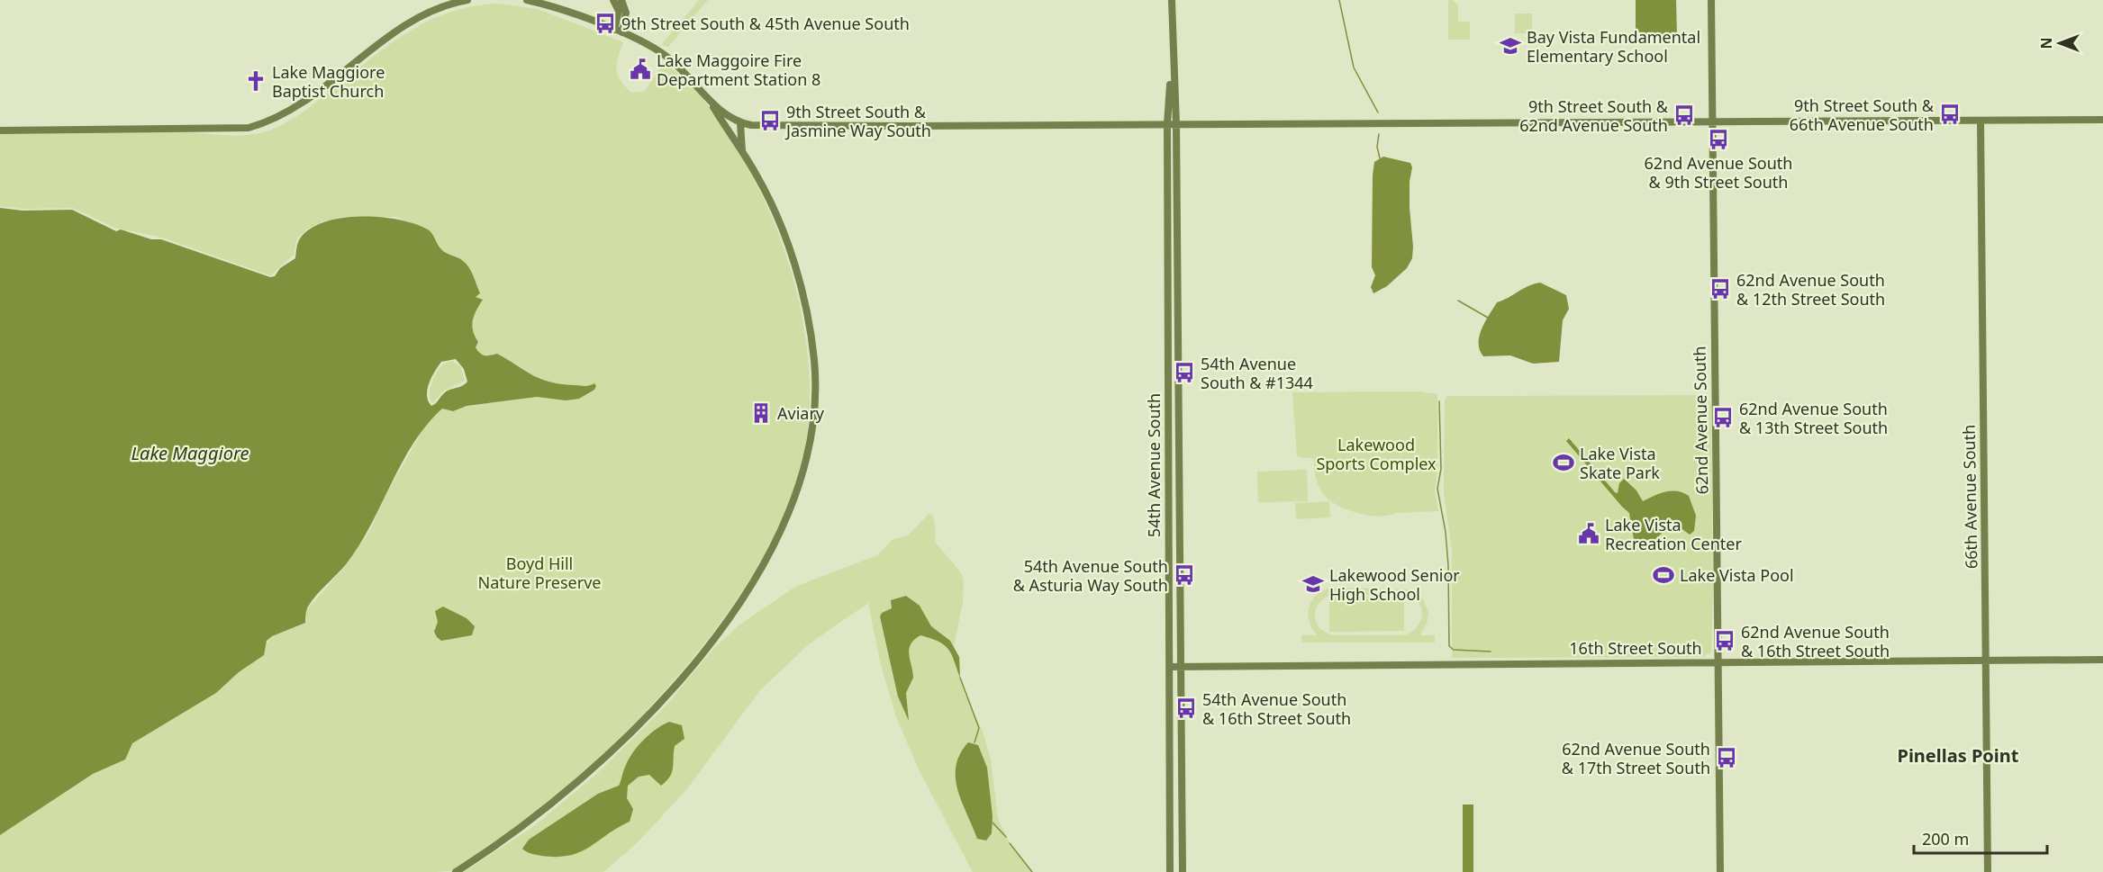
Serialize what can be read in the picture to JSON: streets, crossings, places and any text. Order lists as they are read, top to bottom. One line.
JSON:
{"streets":{"street":["62nd Avenue South","54th Avenue South","66th Avenue South","16th Street South"]},"crossings":[["62nd Avenue South","16th Street South"],["54th Avenue South","16th Street South"],["66th Avenue South","16th Street South"]],"districts":["Pinellas Point"],"water":["Lake Maggiore"],"parks":["Lakewood Sports Complex","Boyd Hill Nature Preserve"],"places":{"bus stop":["9th Street South & 45th Avenue South","9th Street South & 66th Avenue South","9th Street South & 62nd Avenue South","9th Street South & Jasmine Way South","62nd Avenue South & 9th Street South","62nd Avenue South & 12th Street South","54th Avenue South & #1344","62nd Avenue South & 13th Street South","54th Avenue South & Asturia Way South","62nd Avenue South & 16th Street South","54th Avenue South & 16th Street South","62nd Avenue South & 17th Street South"],"school or university":["Bay Vista Fundamental Elementary School","Lakewood Senior High School"],"public building":["Lake Maggoire Fire Department Station 8","Lake Vista Recreation Center"],"church":["Lake Maggiore Baptist Church"],"building":["Aviary"],"sports":["Lake Vista Skate Park","Lake Vista Pool"]},"scale_bar":"200 m","north":"left"}
